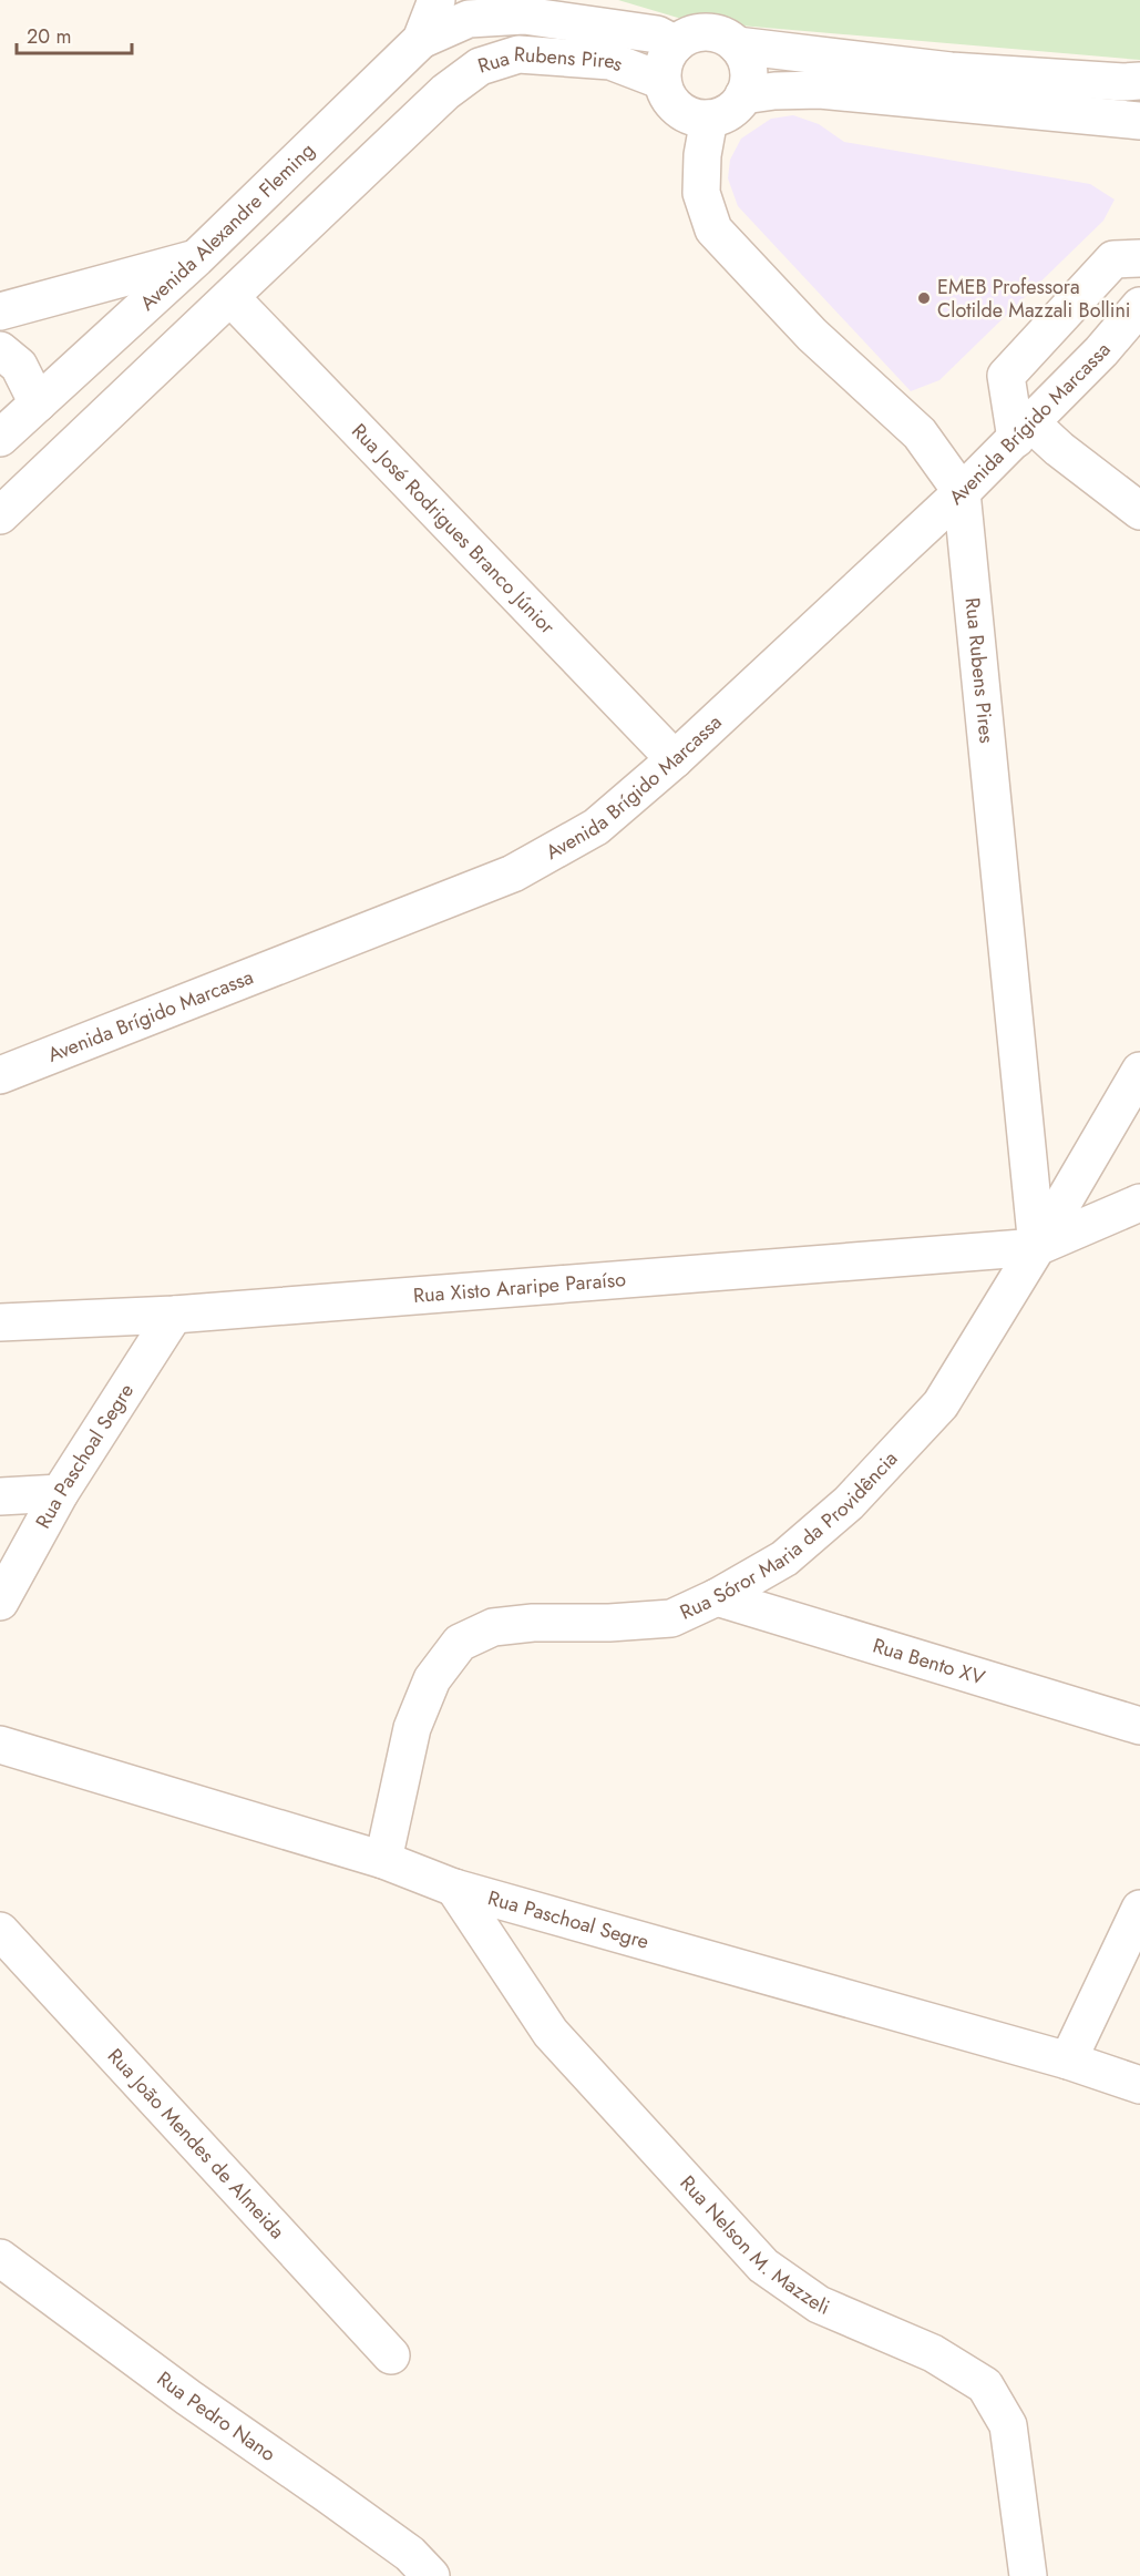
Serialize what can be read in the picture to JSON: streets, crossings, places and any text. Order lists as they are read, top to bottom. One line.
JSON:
{"streets":{"street":["Rua Rubens Pires","Avenida Alexandre Fleming","Avenida Brígido Marcassa","Rua José Rodrigues Branco Júnior","Rua Xisto Araripe Paraíso","Rua Paschoal Segre","Rua Sóror Maria da Providência","Rua Bento XV","Rua João Mendes de Almeida","Rua Nelson M. Mazzeli","Rua Pedro Nano"]},"crossings":[["Rua Rubens Pires","Avenida Brígido Marcassa"],["Rua Rubens Pires","Rua José Rodrigues Branco Júnior"],["Rua Rubens Pires","Rua Xisto Araripe Paraíso"],["Rua Rubens Pires","Rua Sóror Maria da Providência"],["Avenida Brígido Marcassa","Rua José Rodrigues Branco Júnior"],["Rua Xisto Araripe Paraíso","Rua Paschoal Segre"],["Rua Xisto Araripe Paraíso","Rua Sóror Maria da Providência"],["Rua Paschoal Segre","Rua Sóror Maria da Providência"],["Rua Paschoal Segre","Rua Nelson M. Mazzeli"],["Rua Sóror Maria da Providência","Rua Bento XV"]],"places":["EMEB Professora Clotilde Mazzali Bollini"],"scale_bar":"20 m"}
